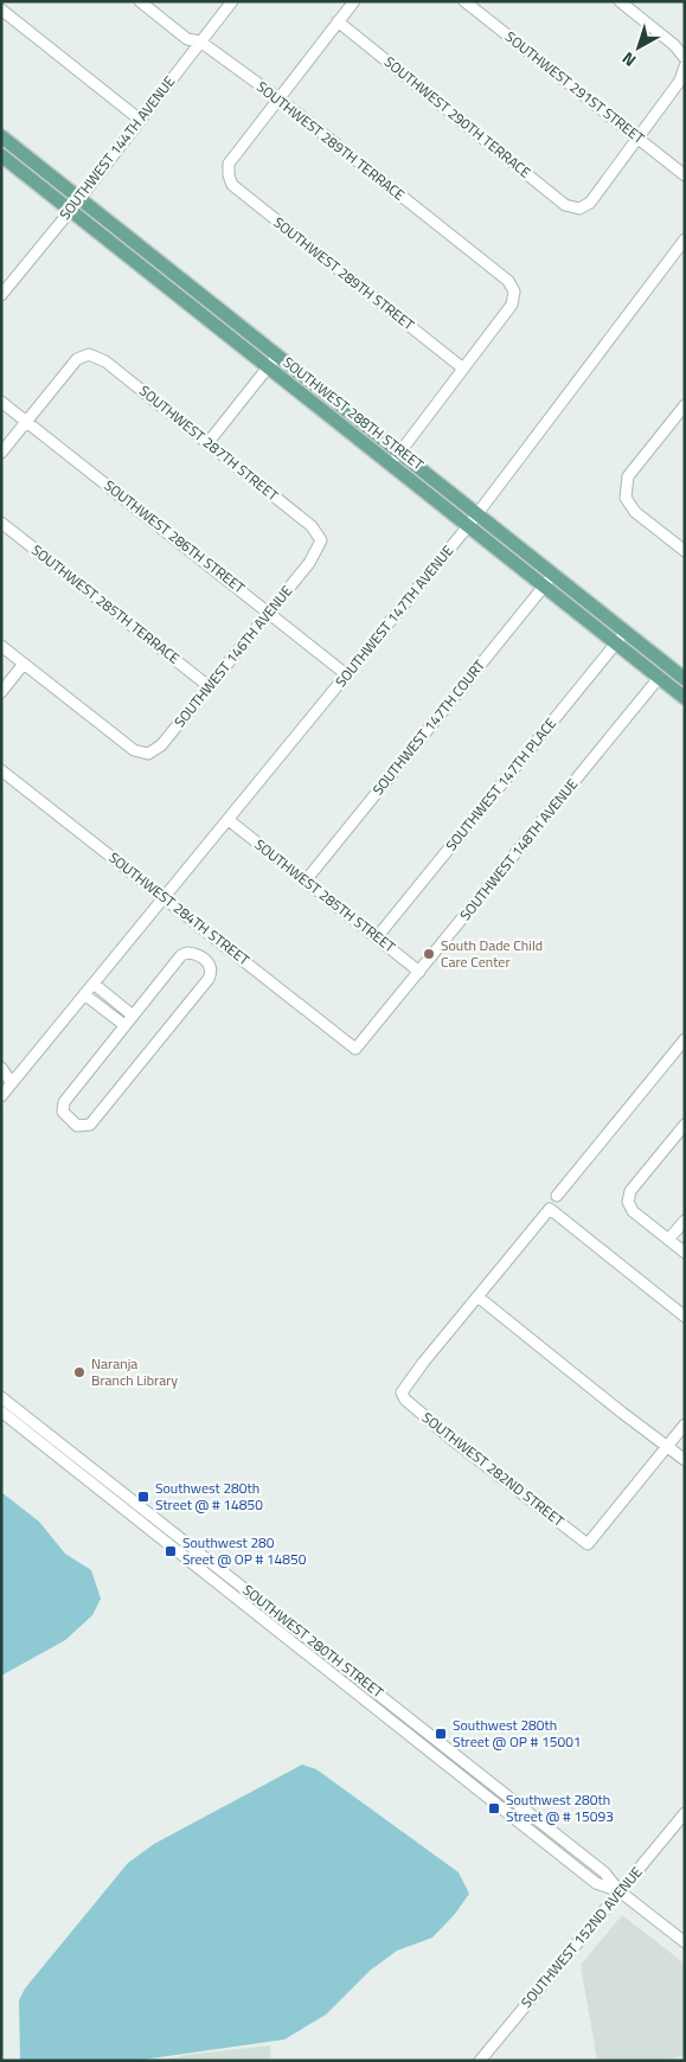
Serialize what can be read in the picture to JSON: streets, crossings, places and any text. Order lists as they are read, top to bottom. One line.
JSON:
{"streets":{"main road":["SOUTHWEST 288TH STREET"],"street":["SOUTHWEST 291ST STREET","SOUTHWEST 290TH TERRACE","SOUTHWEST 289TH TERRACE","SOUTHWEST 144TH AVENUE","SOUTHWEST 289TH STREET","SOUTHWEST 287TH STREET","SOUTHWEST 286TH STREET","SOUTHWEST 285TH TERRACE","SOUTHWEST 147TH AVENUE","SOUTHWEST 146TH AVENUE","SOUTHWEST 147TH COURT","SOUTHWEST 147TH PLACE","SOUTHWEST 148TH AVENUE","SOUTHWEST 285TH STREET","SOUTHWEST 284TH STREET","SOUTHWEST 282ND STREET","SOUTHWEST 280TH STREET","SOUTHWEST 152ND AVENUE"]},"crossings":[["SOUTHWEST 291ST STREET","SOUTHWEST 290TH TERRACE"],["SOUTHWEST 289TH TERRACE","SOUTHWEST 144TH AVENUE"],["SOUTHWEST 289TH TERRACE","SOUTHWEST 289TH STREET"],["SOUTHWEST 144TH AVENUE","SOUTHWEST 288TH STREET"],["SOUTHWEST 288TH STREET","SOUTHWEST 147TH AVENUE"],["SOUTHWEST 288TH STREET","SOUTHWEST 147TH COURT"],["SOUTHWEST 288TH STREET","SOUTHWEST 147TH PLACE"],["SOUTHWEST 288TH STREET","SOUTHWEST 148TH AVENUE"],["SOUTHWEST 287TH STREET","SOUTHWEST 286TH STREET"],["SOUTHWEST 287TH STREET","SOUTHWEST 146TH AVENUE"],["SOUTHWEST 286TH STREET","SOUTHWEST 147TH AVENUE"],["SOUTHWEST 286TH STREET","SOUTHWEST 146TH AVENUE"],["SOUTHWEST 285TH TERRACE","SOUTHWEST 146TH AVENUE"],["SOUTHWEST 147TH AVENUE","SOUTHWEST 285TH STREET"],["SOUTHWEST 147TH AVENUE","SOUTHWEST 284TH STREET"],["SOUTHWEST 147TH COURT","SOUTHWEST 285TH STREET"],["SOUTHWEST 147TH PLACE","SOUTHWEST 285TH STREET"],["SOUTHWEST 148TH AVENUE","SOUTHWEST 285TH STREET"],["SOUTHWEST 148TH AVENUE","SOUTHWEST 284TH STREET"],["SOUTHWEST 280TH STREET","SOUTHWEST 152ND AVENUE"]],"places":{"other":["South Dade Child Care Center","Naranja Branch Library"],"transit":["Southwest 280th Street @ # 14850","Southwest 280 Sreet @ OP # 14850","Southwest 280th Street @ OP # 15001","Southwest 280th Street @ # 15093"]},"north":"bottom left"}
